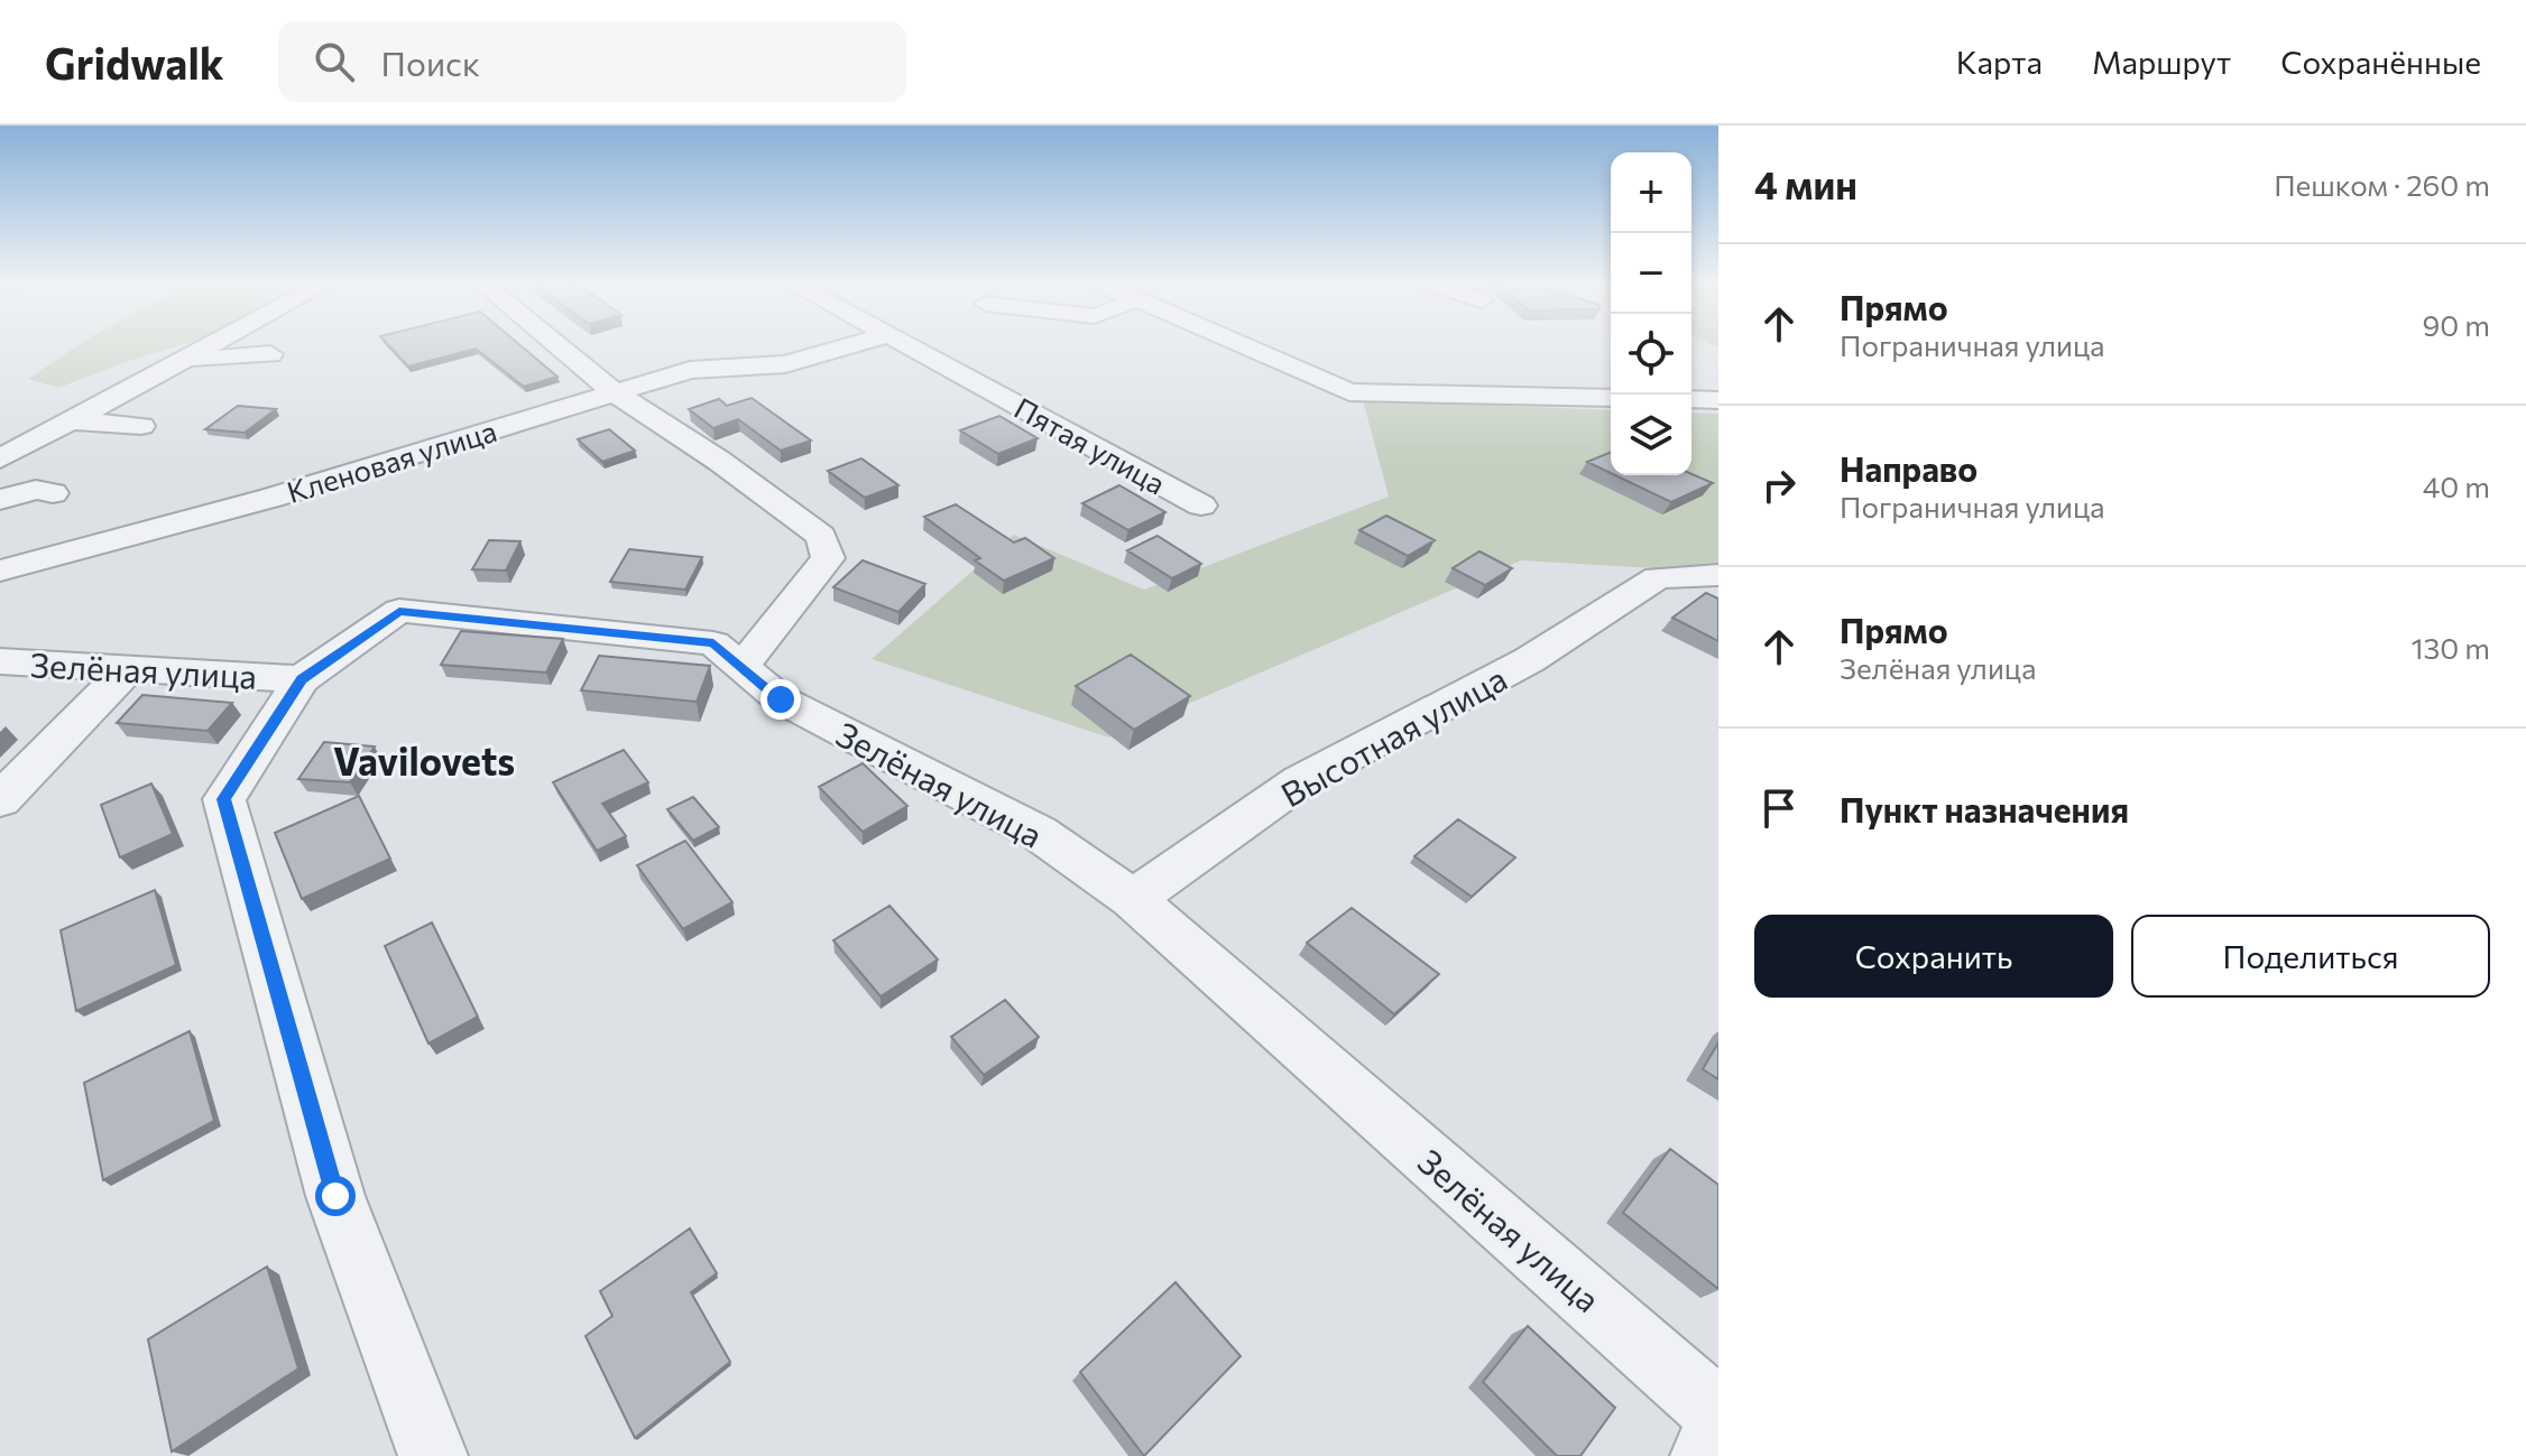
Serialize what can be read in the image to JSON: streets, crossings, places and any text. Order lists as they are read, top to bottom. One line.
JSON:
{"streets":{"street":["Пятая улица","Кленовая улица","Зелёная улица","Высотная улица"]},"crossings":[["Зелёная улица","Высотная улица"]],"districts":["Vavilovets"],"page":{"header":"Gridwalk","search":"Поиск","nav":["Карта","Маршрут","Сохранённые"],"heading":["4 мин","Пешком · 260 m"],"map_buttons":["+","−"],"list":[["Прямо","Пограничная улица","90 m"],["Направо","Пограничная улица","40 m"],["Прямо","Зелёная улица","130 m"],"Пункт назначения"],"buttons":["Сохранить","Поделиться"]}}
